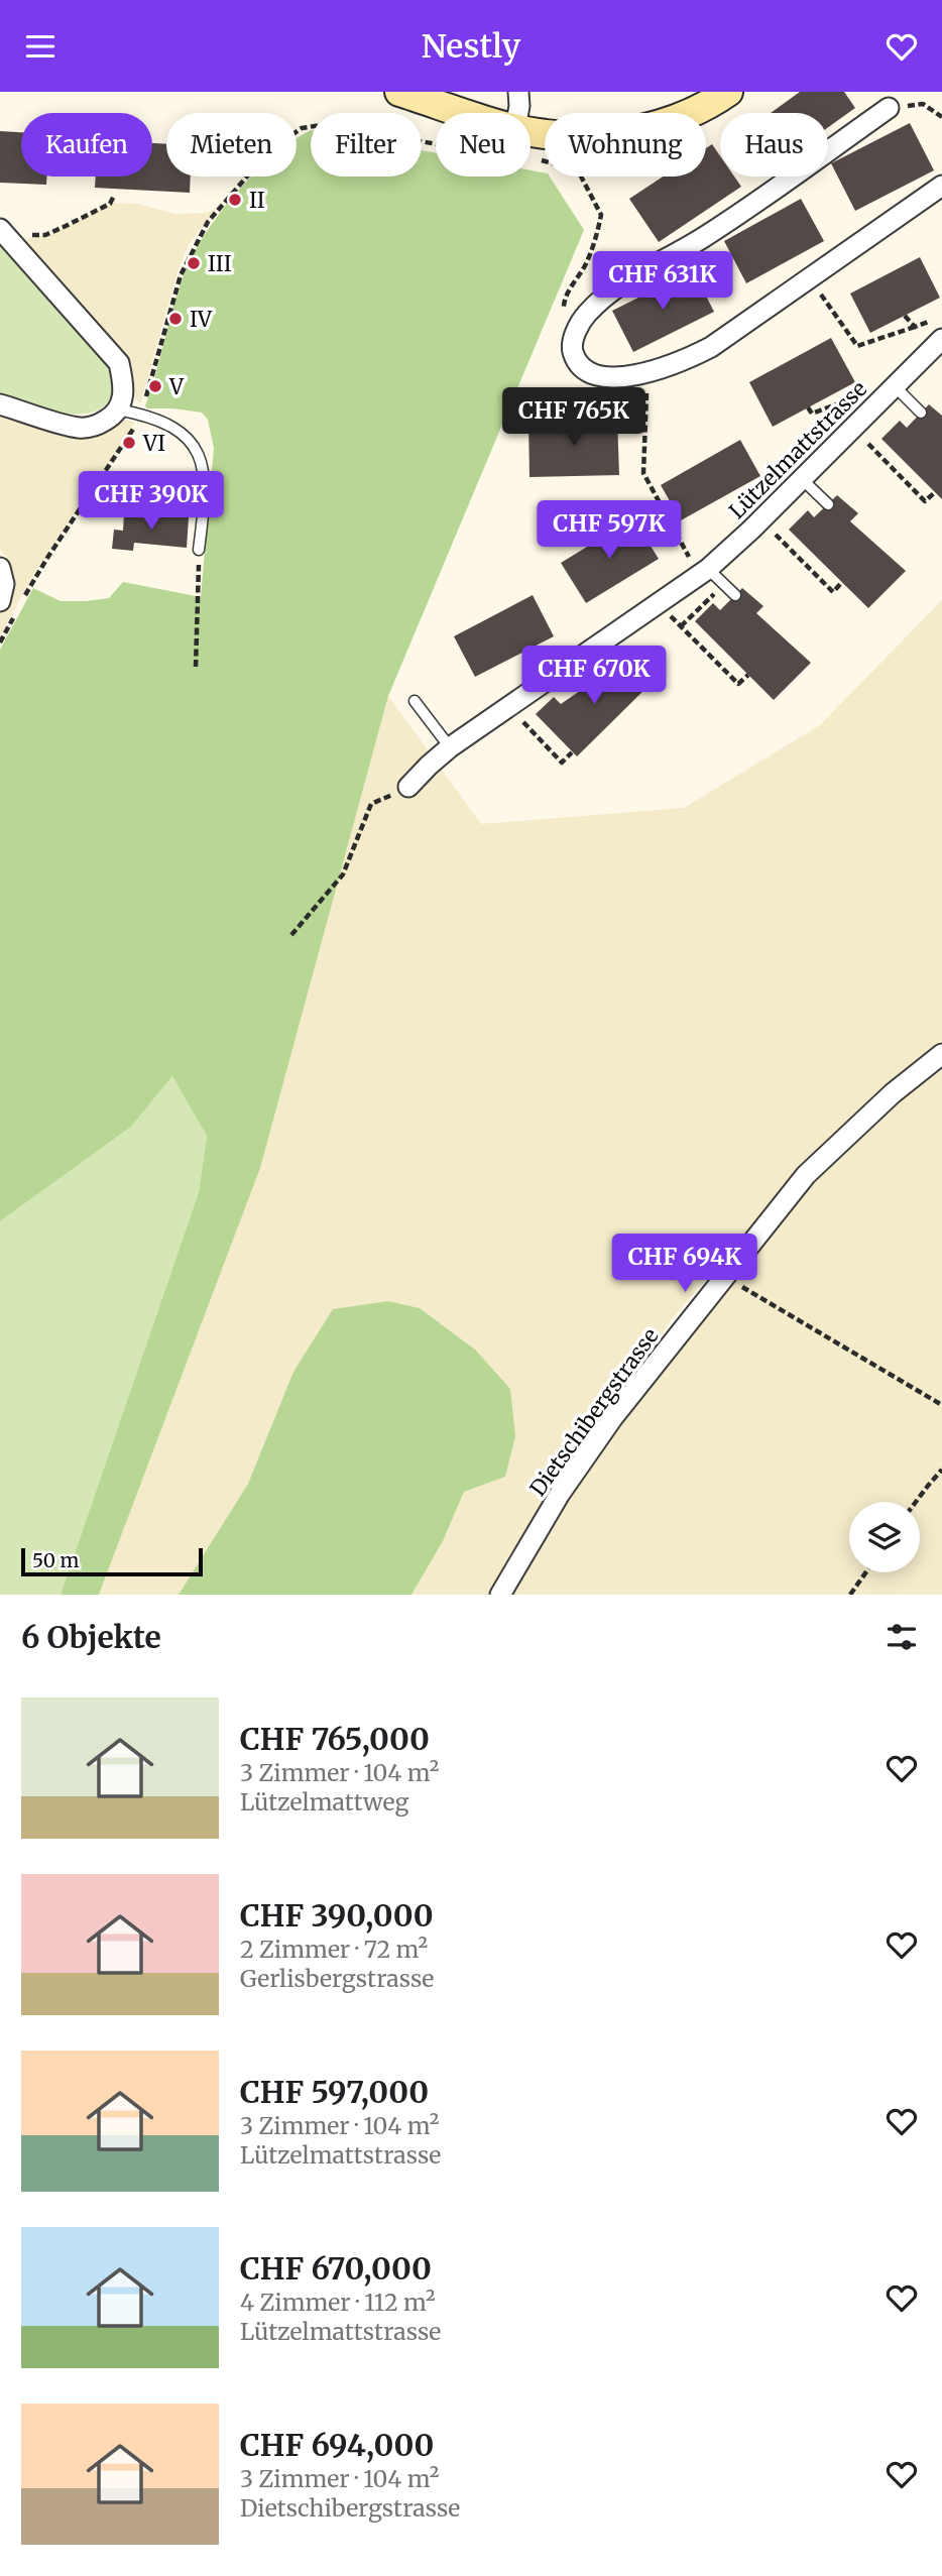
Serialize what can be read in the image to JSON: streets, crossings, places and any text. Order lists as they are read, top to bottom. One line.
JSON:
{"streets":{"street":["Lützelmattstrasse","Dietschibergstrasse"]},"places":["II","III","IV","V","VI"],"scale_bar":"50 m","page":{"header":"Nestly","chip":["Kaufen","Mieten","Filter","Neu","Wohnung","Haus"],"price":["CHF 631K","CHF 765K","CHF 390K","CHF 597K","CHF 670K","CHF 694K"],"scale":"50 m","heading":"6 Objekte","list":[{"name":"CHF 765,000","note":"3 Zimmer · 104 m² · Lützelmattweg"},{"name":"CHF 390,000","note":"2 Zimmer · 72 m² · Gerlisbergstrasse"},{"name":"CHF 597,000","note":"3 Zimmer · 104 m² · Lützelmattstrasse"},{"name":"CHF 670,000","note":"4 Zimmer · 112 m² · Lützelmattstrasse"},{"name":"CHF 694,000","note":"3 Zimmer · 104 m² · Dietschibergstrasse"}]}}
